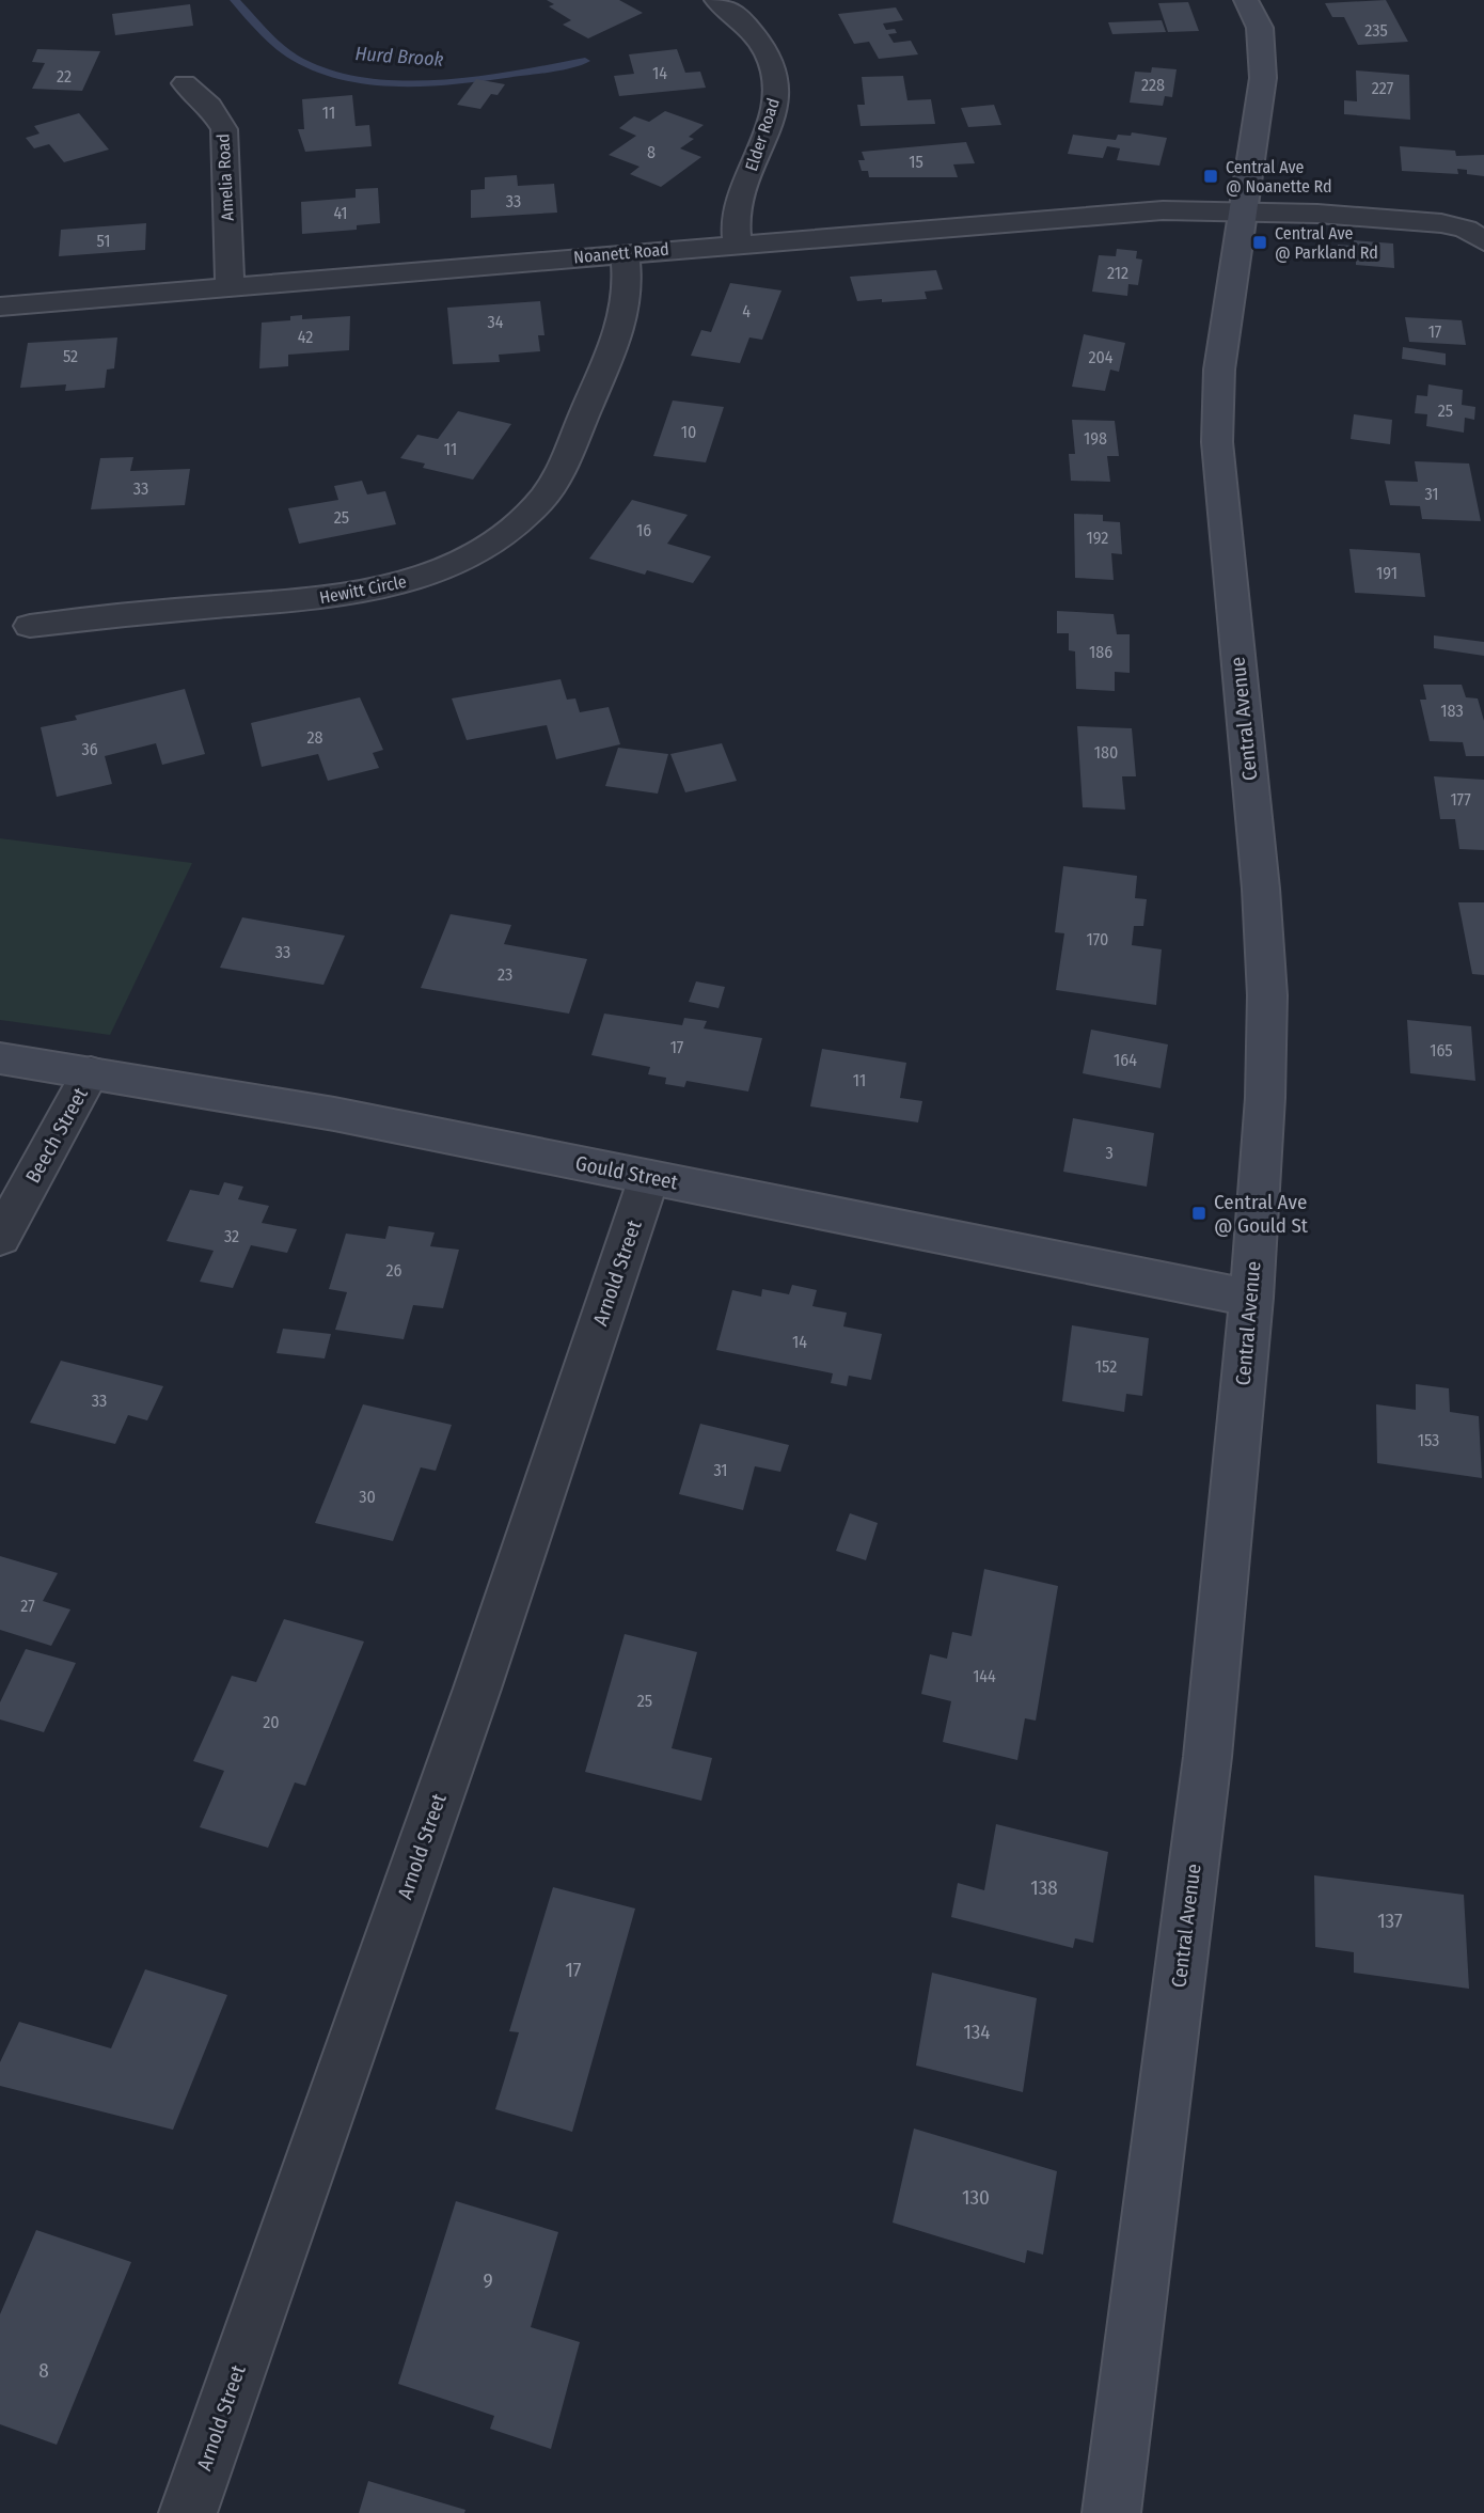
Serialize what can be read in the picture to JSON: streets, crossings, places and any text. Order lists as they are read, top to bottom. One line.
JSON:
{"streets":{"main road":["Central Avenue","Gould Street"],"street":["Elder Road","Amelia Road","Noanett Road","Hewitt Circle","Beech Street","Arnold Street"]},"crossings":[["Elder Road","Noanett Road"],["Amelia Road","Noanett Road"],["Noanett Road","Hewitt Circle"],["Noanett Road","Central Avenue"],["Central Avenue","Gould Street"],["Beech Street","Gould Street"],["Gould Street","Arnold Street"]],"water":["Hurd Brook"],"places":{"transit":["Central Ave @ Noanette Rd","Central Ave @ Parkland Rd","Central Ave @ Gould St"]},"house_numbers":["235","14","22","228","227","11","8","15","33","41","51","212","4","34","17","42","52","204","25","10","198","11","33","31","25","16","192","191","186","183","28","36","180","177","170","33","23","17","165","164","11","3","32","26","14","152","33","153","31","30","27","144","25","20","138","137","17","134","130","9","8"]}
